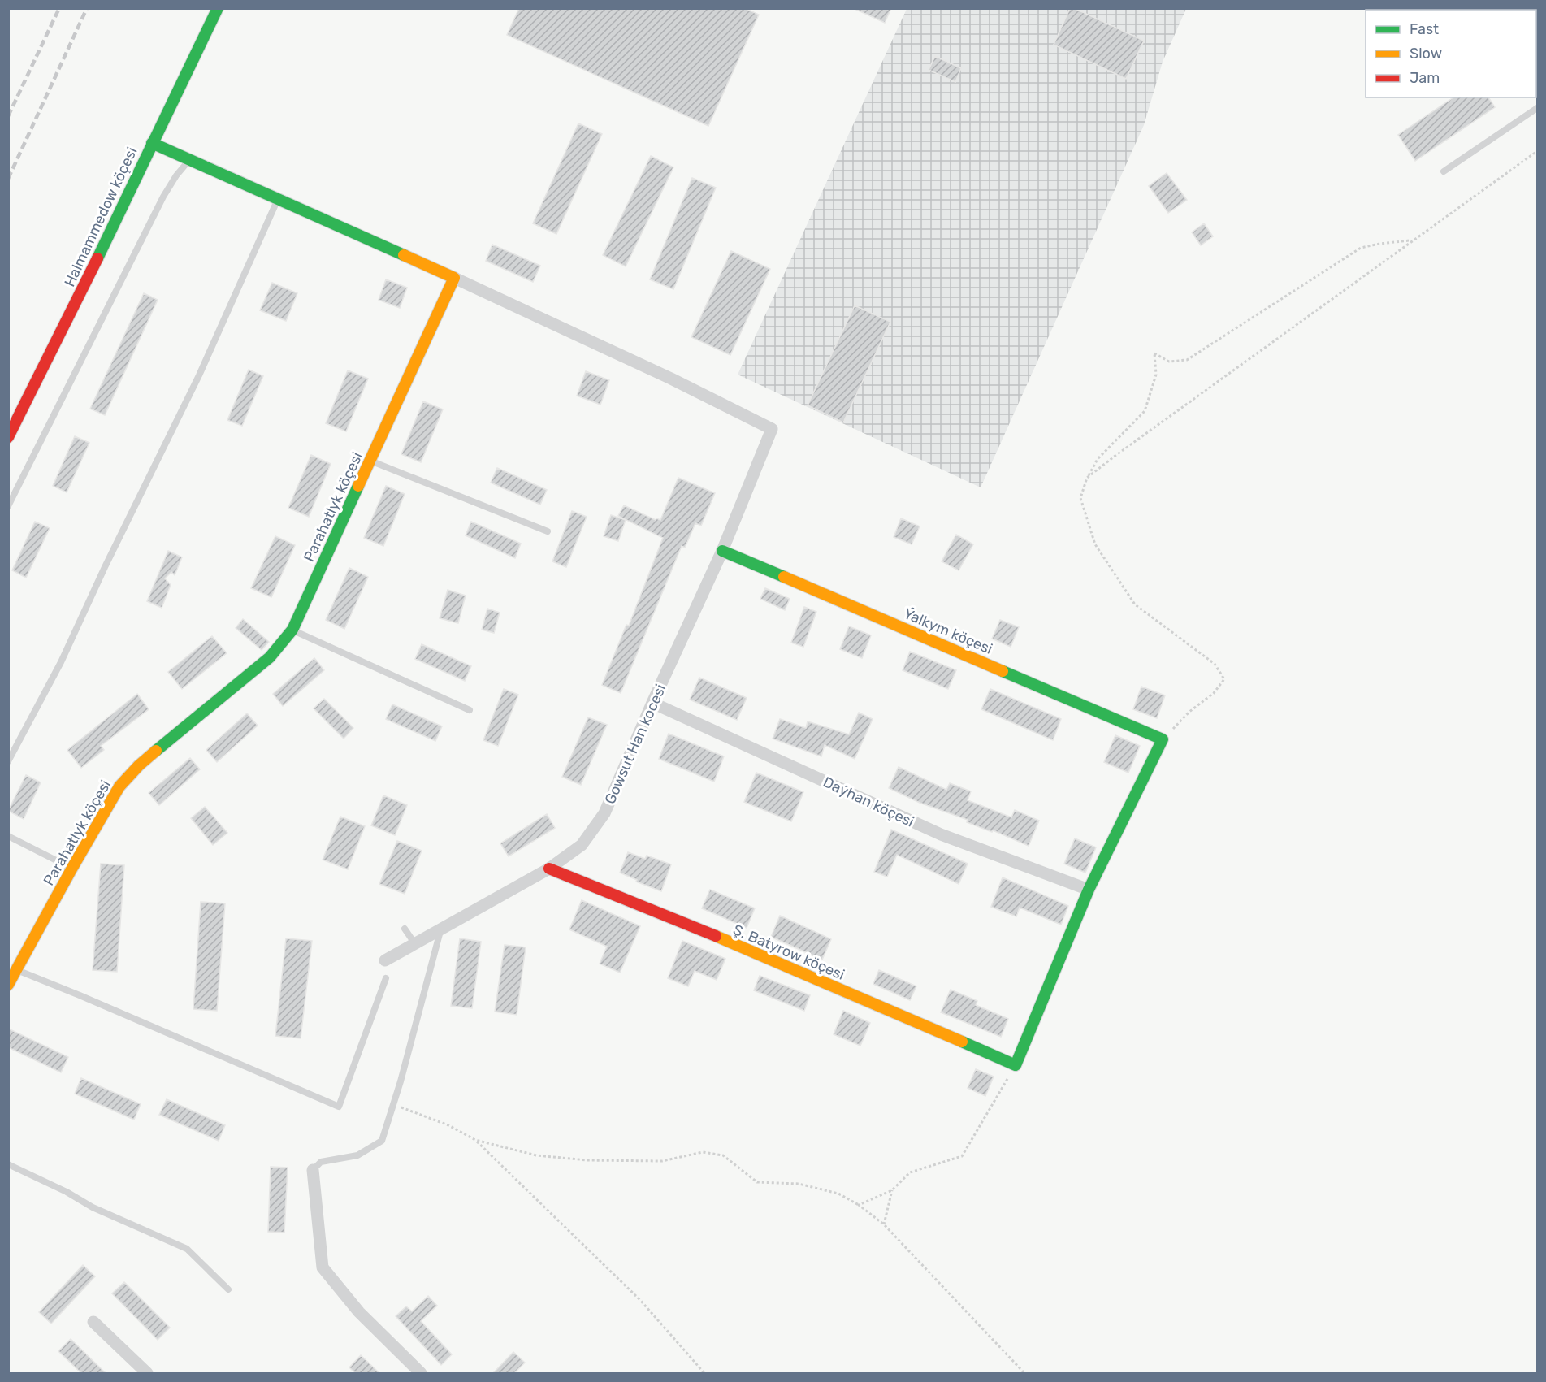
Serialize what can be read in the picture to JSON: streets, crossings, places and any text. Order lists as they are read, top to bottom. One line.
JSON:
{"streets":{"street":["Halmammedow köçesi","Parahatlyk köçesi","Ýalkym köçesi","Gowsut Han kocesi","Daýhan köçesi","Ş. Batyrow köçesi"]},"crossings":[["Parahatlyk köçesi","Gowsut Han kocesi"],["Ýalkym köçesi","Gowsut Han kocesi"],["Gowsut Han kocesi","Daýhan köçesi"],["Gowsut Han kocesi","Ş. Batyrow köçesi"]],"legend":["Fast","Slow","Jam"]}
